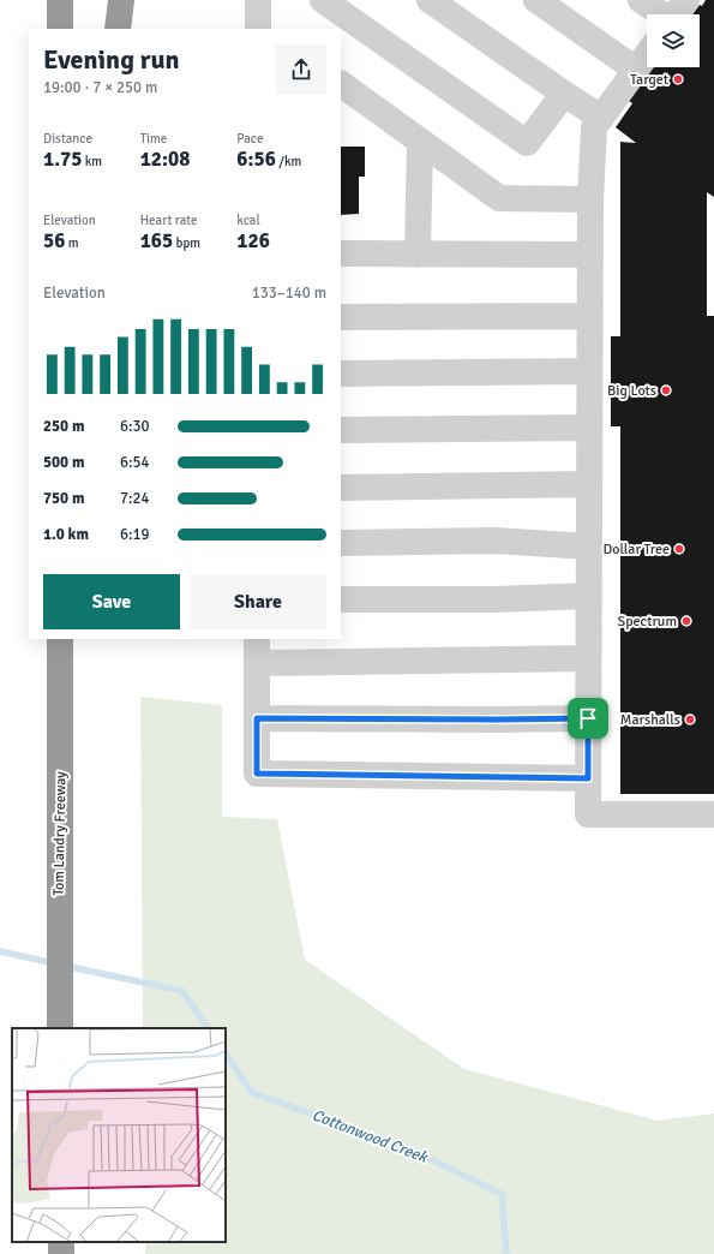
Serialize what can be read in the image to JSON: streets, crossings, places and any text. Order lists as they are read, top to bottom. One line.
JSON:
{"streets":{"highway":["Tom Landry Freeway"]},"water":["Cottonwood Creek"],"places":["Target","Big Lots","Dollar Tree","Spectrum","Marshalls"],"page":{"heading":["Evening run","19:00 · 7 × 250 m"],"stats":[["Distance","1.75 km"],["Time","12:08"],["Pace","6:56 /km"],["Elevation","56 m"],["Heart rate","165 bpm"],["kcal","126"]],"chart":["Elevation","133–140 m"],"list":[{"name":"250 m","note":"6:30"},{"name":"500 m","note":"6:54"},{"name":"750 m","note":"7:24"},{"name":"1.0 km","note":"6:19"}],"buttons":["Save","Share"]}}
